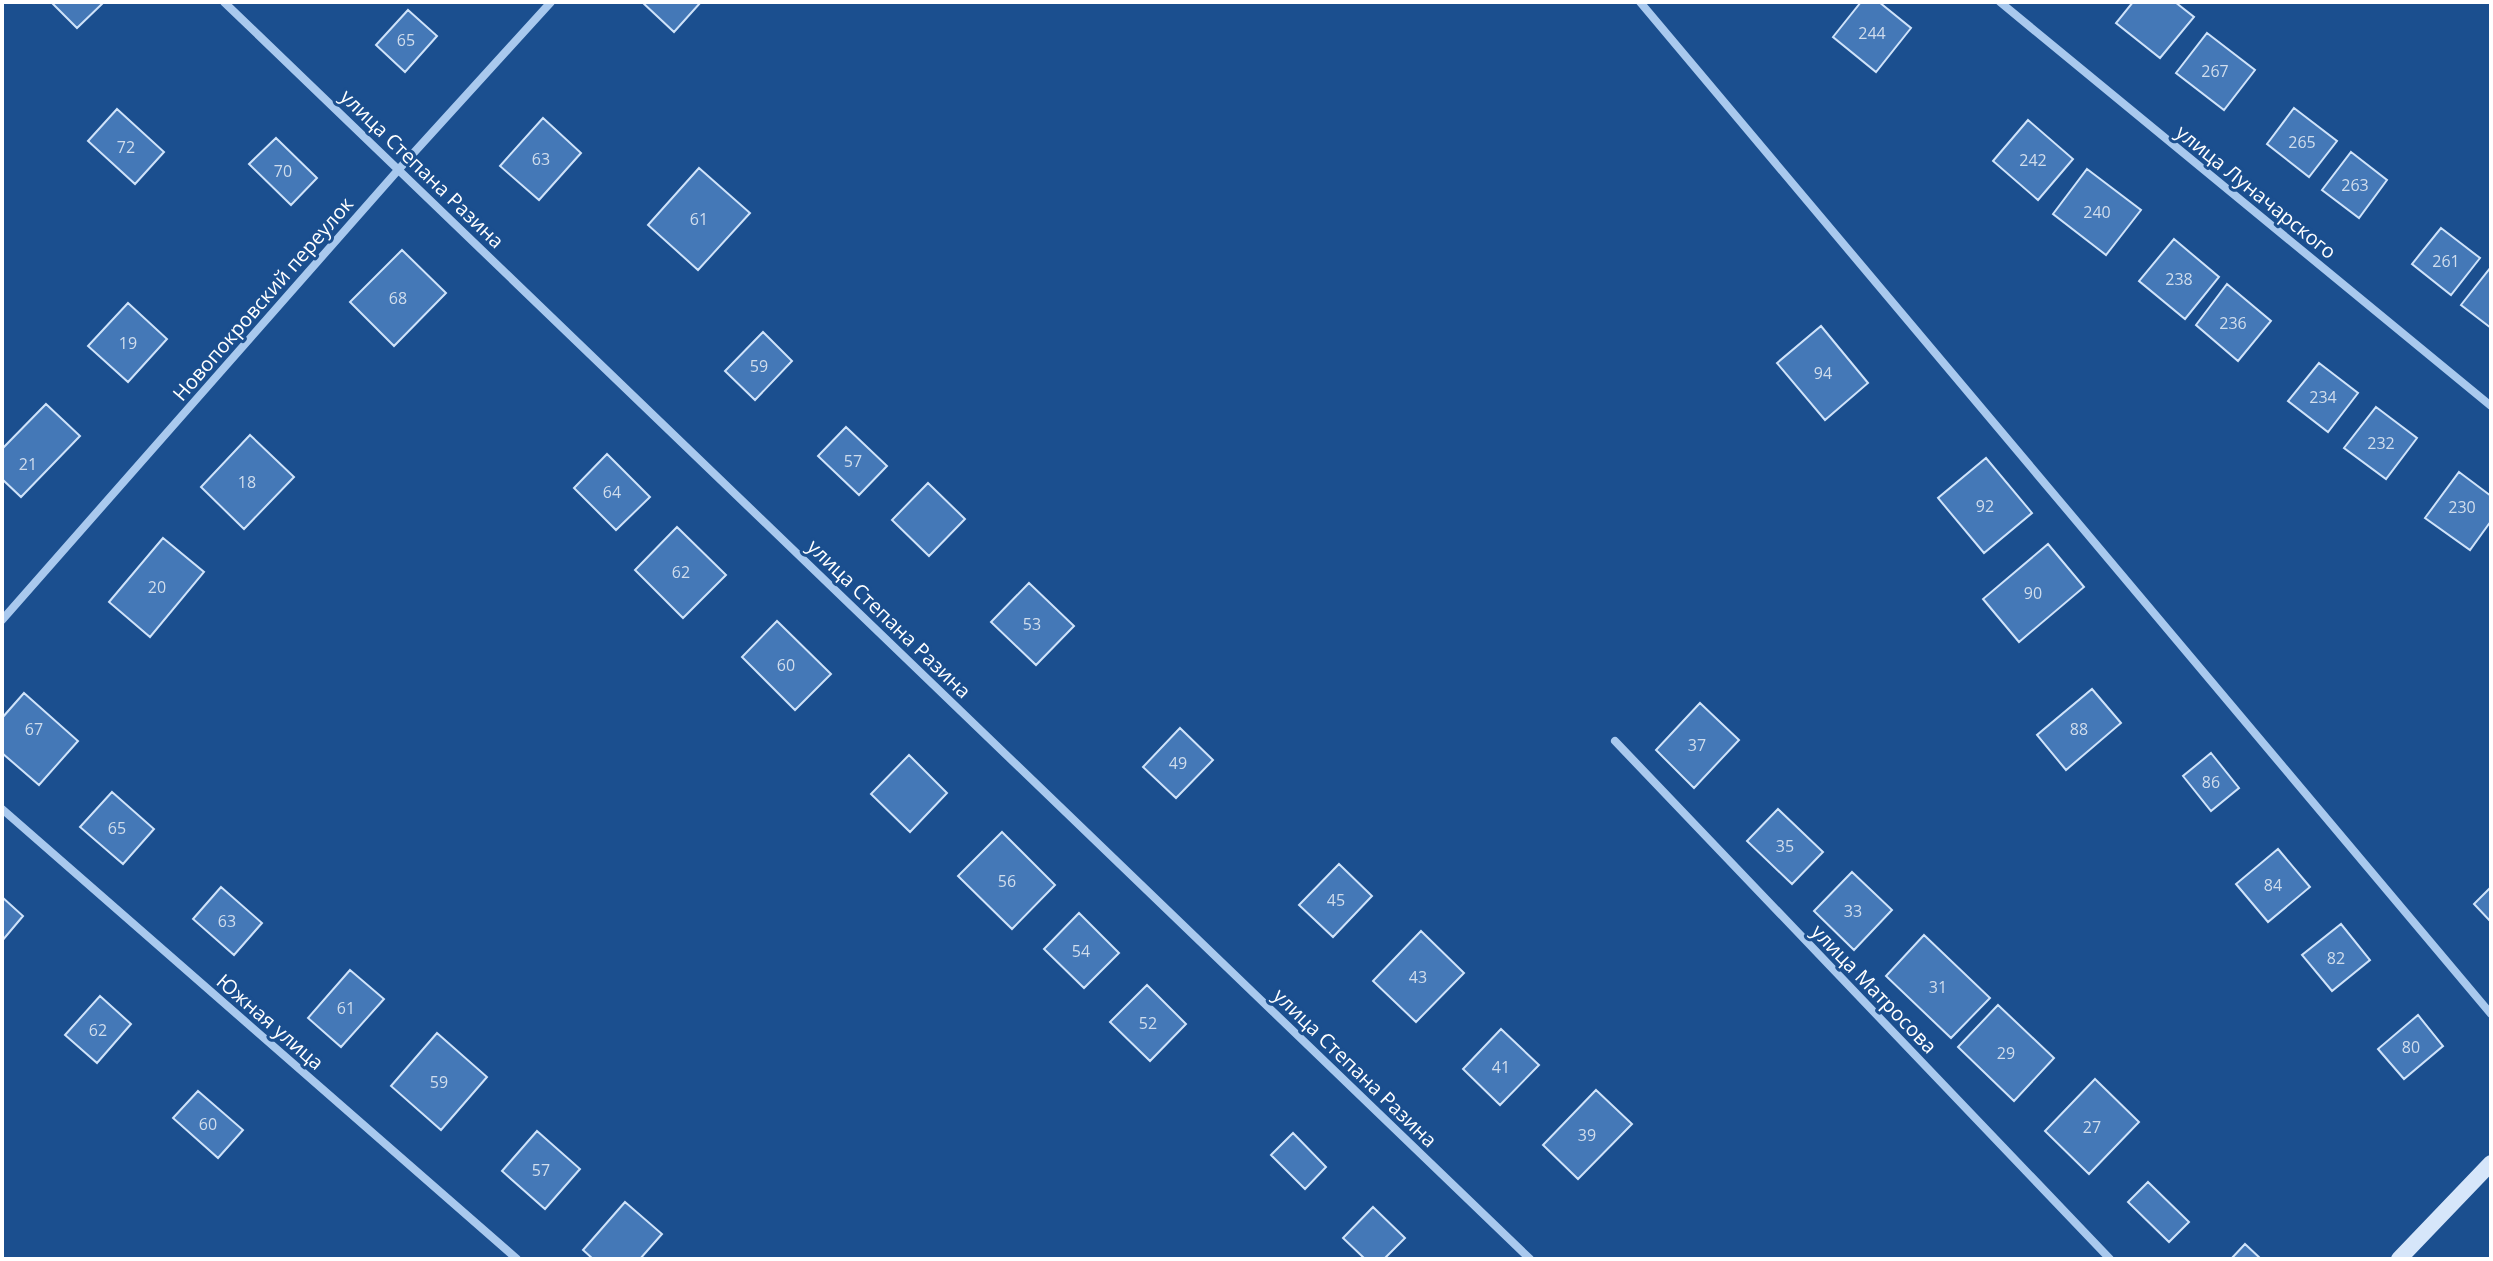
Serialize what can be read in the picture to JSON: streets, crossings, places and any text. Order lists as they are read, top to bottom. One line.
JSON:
{"streets":{"street":["улица Степана Разина","улица Луначарского","Новопокровский переулок","улица Матросова","Южная улица"]},"crossings":[["улица Степана Разина","Новопокровский переулок"]],"house_numbers":["244","65","267","265","72","63","242","70","263","240","61","261","238","68","236","19","59","94","234","232","57","21","18","64","92","230","62","20","90","53","60","67","88","37","49","86","65","35","56","84","45","33","63","54","82","43","31","61","52","62","80","29","41","59","60","27","39","57"]}
